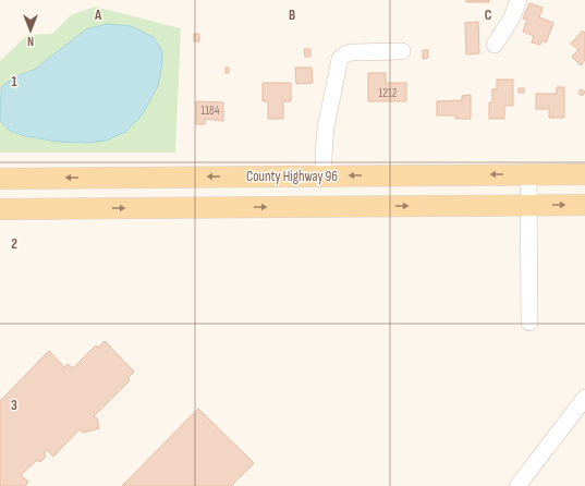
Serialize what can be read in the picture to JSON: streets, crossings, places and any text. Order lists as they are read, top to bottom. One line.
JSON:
{"streets":{"main road":["County Highway 96"]},"house_numbers":["1212","1184"],"north":"bottom","grid":{"columns":["A","B","C"],"rows":["1","2","3"]}}
